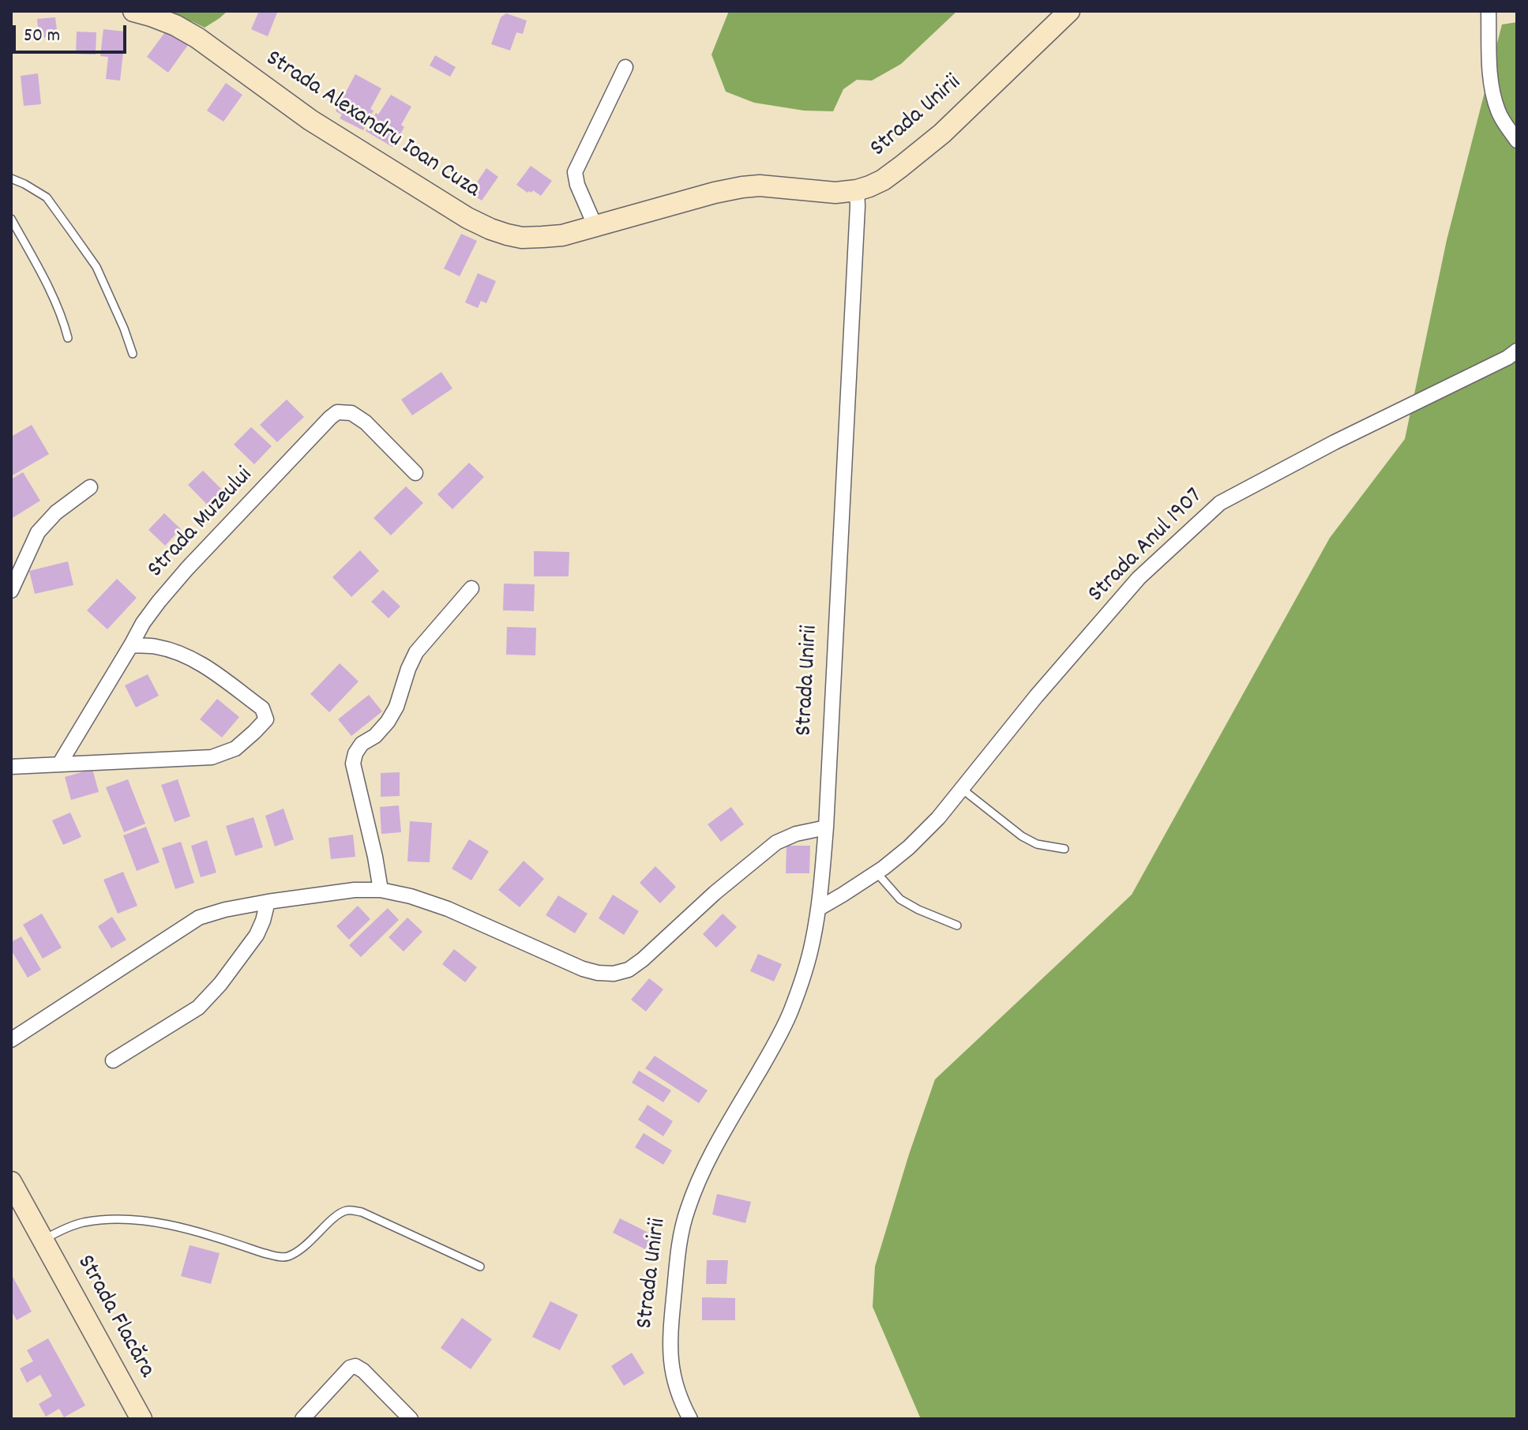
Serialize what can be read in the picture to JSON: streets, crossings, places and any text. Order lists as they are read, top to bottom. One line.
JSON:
{"streets":{"main road":["Strada Unirii","Strada Alexandru Ioan Cuza","Strada Flacăra"],"street":["Strada Muzeului","Strada Anul 1907"]},"crossings":[["Strada Unirii","Strada Alexandru Ioan Cuza"],["Strada Unirii","Strada Anul 1907"]],"scale_bar":"50 m"}
